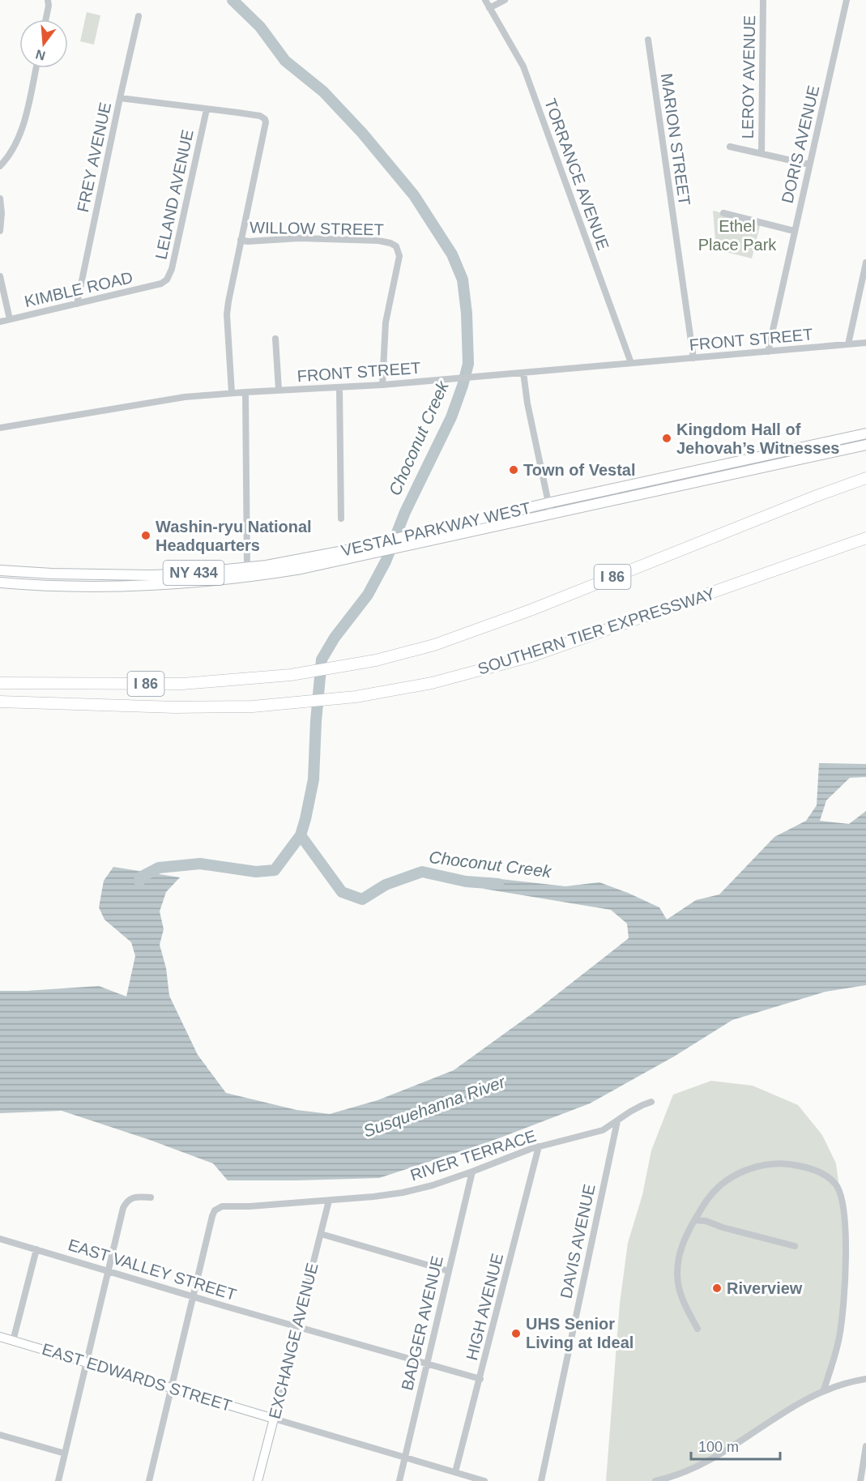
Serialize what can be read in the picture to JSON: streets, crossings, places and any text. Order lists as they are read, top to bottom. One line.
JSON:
{"streets":{"highway":["I 86","SOUTHERN TIER EXPRESSWAY"],"main road":["VESTAL PARKWAY WEST","NY 434"],"street":["LEROY AVENUE","MARION STREET","DORIS AVENUE","FREY AVENUE","TORRANCE AVENUE","LELAND AVENUE","WILLOW STREET","KIMBLE ROAD","FRONT STREET","RIVER TERRACE","DAVIS AVENUE","EAST VALLEY STREET","HIGH AVENUE","BADGER AVENUE","EXCHANGE AVENUE","EAST EDWARDS STREET"]},"crossings":[["MARION STREET","FRONT STREET"],["DORIS AVENUE","FRONT STREET"],["FREY AVENUE","KIMBLE ROAD"],["TORRANCE AVENUE","FRONT STREET"],["LELAND AVENUE","KIMBLE ROAD"],["WILLOW STREET","FRONT STREET"],["RIVER TERRACE","DAVIS AVENUE"],["RIVER TERRACE","EAST VALLEY STREET"],["RIVER TERRACE","HIGH AVENUE"],["RIVER TERRACE","BADGER AVENUE"],["RIVER TERRACE","EXCHANGE AVENUE"],["EAST VALLEY STREET","HIGH AVENUE"],["EAST VALLEY STREET","BADGER AVENUE"],["EAST VALLEY STREET","EXCHANGE AVENUE"],["EXCHANGE AVENUE","EAST EDWARDS STREET"]],"water":["Choconut Creek","Susquehanna River"],"parks":["Ethel Place Park"],"places":["Kingdom Hall of Jehovah’s Witnesses","Town of Vestal","Washin-ryu National Headquarters","Riverview","UHS Senior Living at Ideal"],"scale_bar":"100 m","north":"bottom"}
